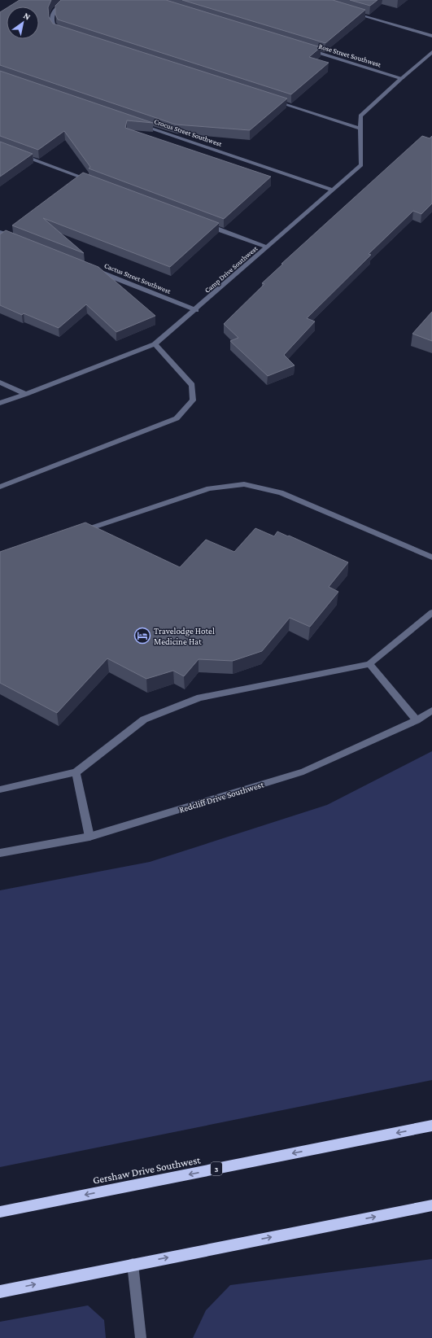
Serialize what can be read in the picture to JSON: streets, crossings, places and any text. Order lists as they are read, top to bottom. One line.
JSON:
{"streets":{"highway":["3","Gershaw Drive Southwest"],"street":["Rose Street Southwest","Crocus Street Southwest","Camp Drive Southwest","Cactus Street Southwest","Redcliff Drive Southwest"]},"crossings":[["Rose Street Southwest","Camp Drive Southwest"],["Crocus Street Southwest","Camp Drive Southwest"],["Camp Drive Southwest","Cactus Street Southwest"]],"places":{"hotel":["Travelodge Hotel Medicine Hat"]},"north":"top right"}
